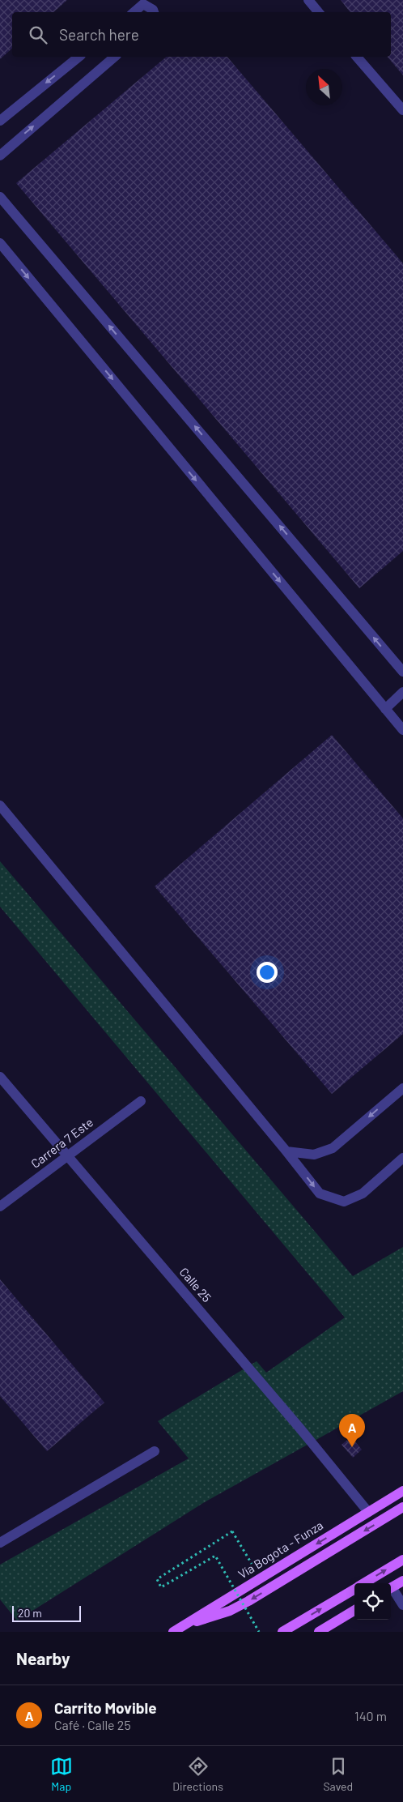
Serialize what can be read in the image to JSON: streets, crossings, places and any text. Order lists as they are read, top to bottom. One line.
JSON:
{"streets":{"main road":["Vía Bogota - Funza"],"street":["Carrera 7 Este","Calle 25"]},"crossings":[["Carrera 7 Este","Calle 25"],["Calle 25","Vía Bogota - Funza"]],"scale_bar":"20 m","north":"top left","page":{"search":"Search here","pins":"A","scale":"20 m","heading":"Nearby","list":[{"mark":"A","name":"Carrito Movible","note":"Café · Calle 25","value":"140 m"}],"nav":["Map","Directions","Saved"]}}
